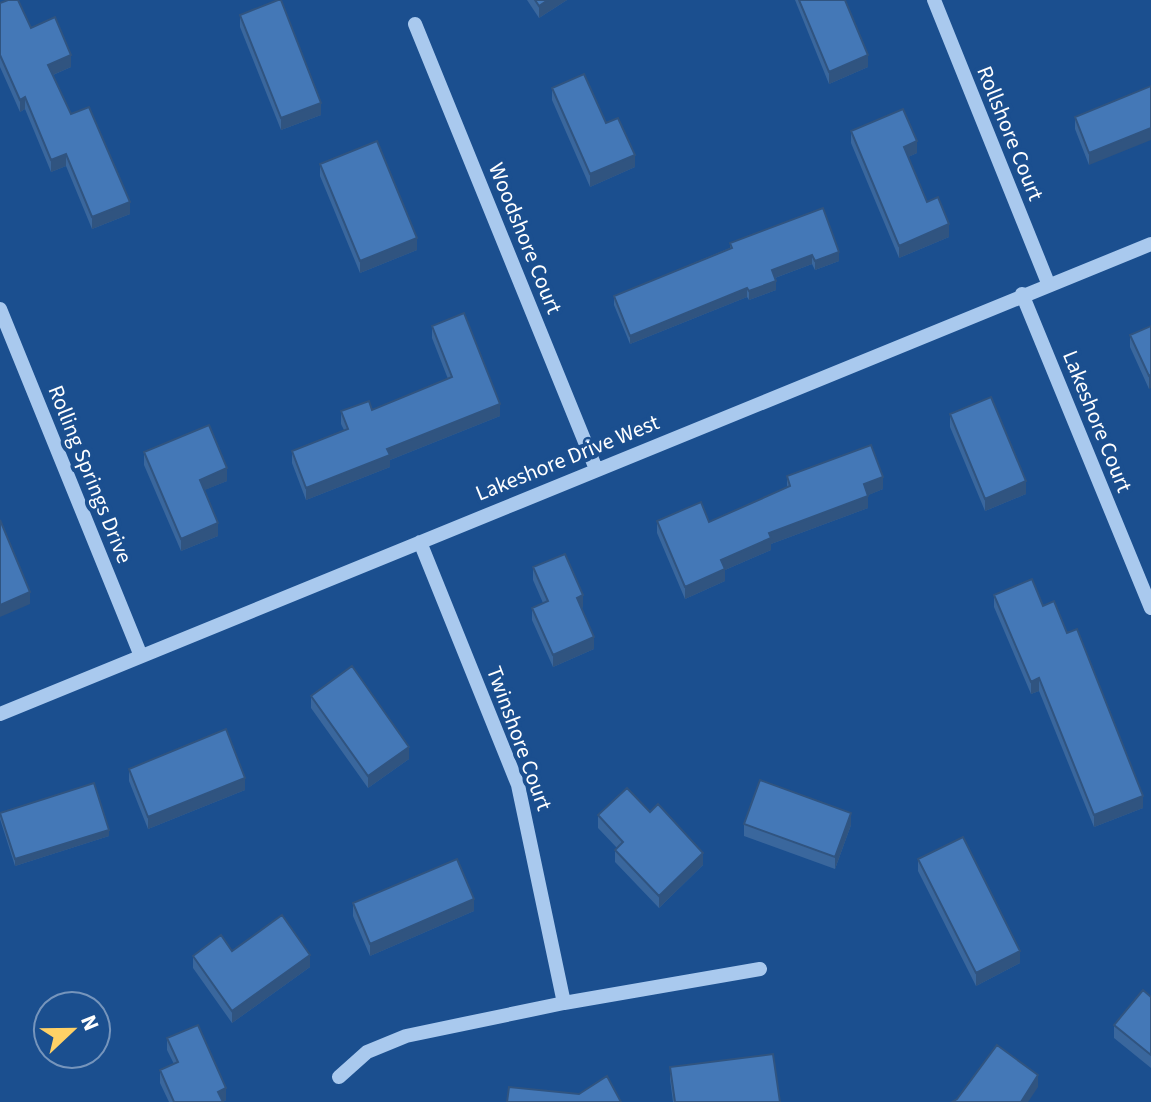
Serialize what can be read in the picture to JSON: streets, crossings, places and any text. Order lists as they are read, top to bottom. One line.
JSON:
{"streets":{"street":["Rollshore Court","Woodshore Court","Lakeshore Court","Lakeshore Drive West","Rolling Springs Drive","Twinshore Court"]},"crossings":[["Rollshore Court","Lakeshore Drive West"],["Woodshore Court","Lakeshore Drive West"],["Lakeshore Court","Lakeshore Drive West"],["Lakeshore Drive West","Rolling Springs Drive"],["Lakeshore Drive West","Twinshore Court"]],"north":"right"}
